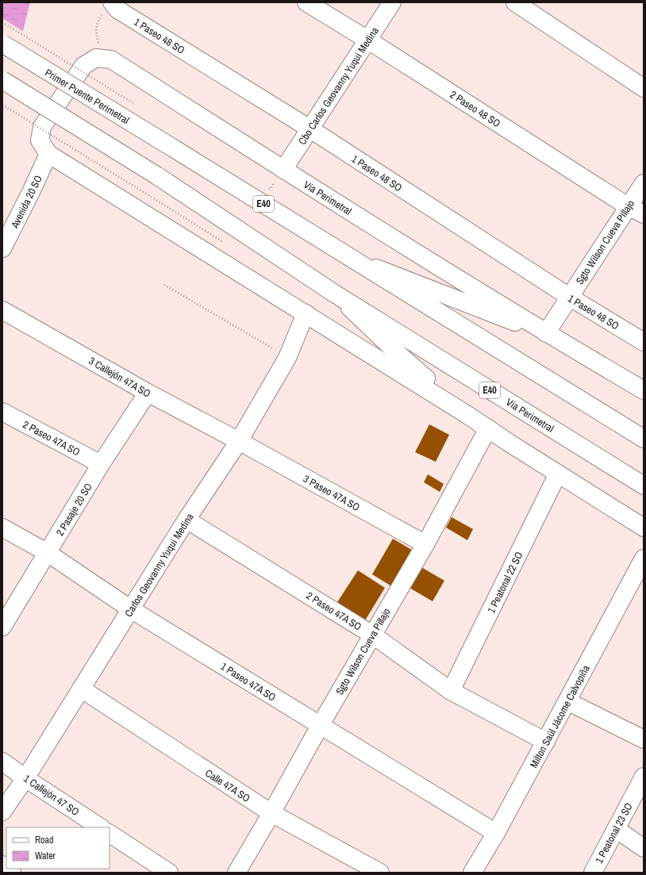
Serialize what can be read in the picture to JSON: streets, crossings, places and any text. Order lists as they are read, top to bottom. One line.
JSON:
{"streets":{"main road":["1 Paseo 48 SO","Cbo Carlos Geovanny Yuqui Medina","Primer Puente Perimetral","2 Paseo 48 SO","Vía Perimetral","Avenida 20 SO","E40","Sgto Wilson Cueva Pillajo","3 Callejón 47A SO","2 Paseo 47A SO","3 Paseo 47A SO","2 Pasaje 20 SO","Carlos Geovanny Yuqui Medina","1 Peatonal 22 SO","1 Paseo 47A SO","Milton Saúl Jácome Calvopiña","Calle 47A SO","1 Callejón 47 SO","1 Peatonal 23 SO"]},"crossings":[["1 Paseo 48 SO","Cbo Carlos Geovanny Yuqui Medina"],["1 Paseo 48 SO","Sgto Wilson Cueva Pillajo"],["Cbo Carlos Geovanny Yuqui Medina","2 Paseo 48 SO"],["Cbo Carlos Geovanny Yuqui Medina","Vía Perimetral"],["Primer Puente Perimetral","Vía Perimetral"],["2 Paseo 48 SO","Sgto Wilson Cueva Pillajo"],["Vía Perimetral","Avenida 20 SO"],["Vía Perimetral","Sgto Wilson Cueva Pillajo"],["Vía Perimetral","Carlos Geovanny Yuqui Medina"],["Vía Perimetral","1 Peatonal 22 SO"],["Sgto Wilson Cueva Pillajo","2 Paseo 47A SO"],["Sgto Wilson Cueva Pillajo","3 Paseo 47A SO"],["Sgto Wilson Cueva Pillajo","1 Paseo 47A SO"],["Sgto Wilson Cueva Pillajo","Calle 47A SO"],["3 Callejón 47A SO","3 Paseo 47A SO"],["3 Callejón 47A SO","2 Pasaje 20 SO"],["3 Callejón 47A SO","Carlos Geovanny Yuqui Medina"],["2 Paseo 47A SO","2 Pasaje 20 SO"],["2 Paseo 47A SO","Carlos Geovanny Yuqui Medina"],["2 Paseo 47A SO","1 Peatonal 22 SO"],["2 Paseo 47A SO","Milton Saúl Jácome Calvopiña"],["3 Paseo 47A SO","Carlos Geovanny Yuqui Medina"],["2 Pasaje 20 SO","1 Paseo 47A SO"],["Carlos Geovanny Yuqui Medina","1 Paseo 47A SO"],["Carlos Geovanny Yuqui Medina","Calle 47A SO"],["Carlos Geovanny Yuqui Medina","1 Callejón 47 SO"],["1 Paseo 47A SO","Milton Saúl Jácome Calvopiña"]],"legend":["Road","Water"]}
